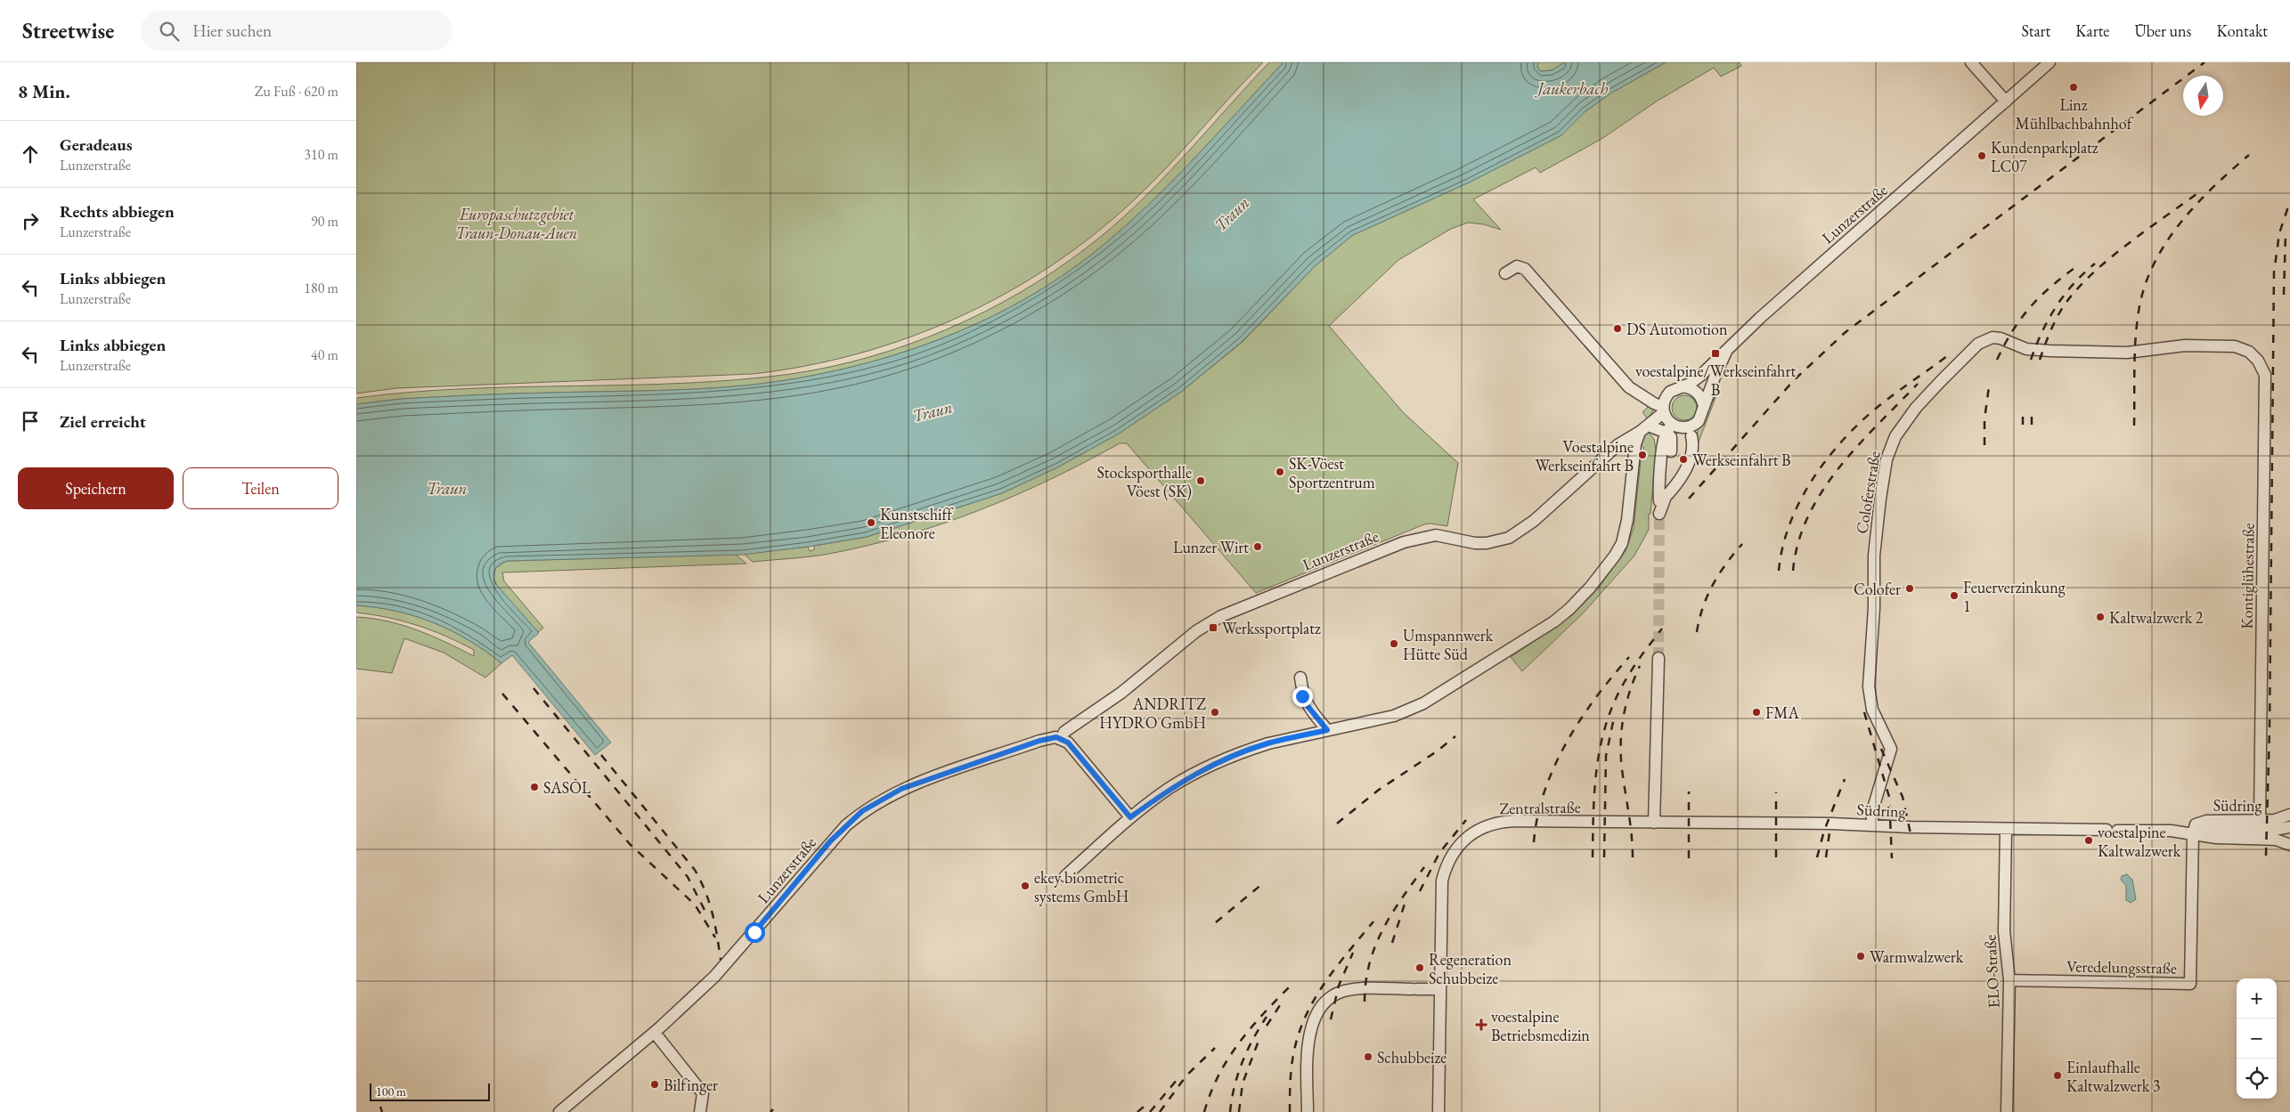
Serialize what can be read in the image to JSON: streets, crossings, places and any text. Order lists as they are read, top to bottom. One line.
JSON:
{"streets":{"street":["Lunzerstraße","Coloferstraße","Kontiglühestraße","Südring","Zentralstraße","Veredelungsstraße","ELO-Straße"]},"crossings":[["Coloferstraße","Kontiglühestraße"],["Coloferstraße","Südring"],["Kontiglühestraße","Südring"],["Südring","Zentralstraße"],["Südring","Veredelungsstraße"],["Südring","ELO-Straße"],["Veredelungsstraße","ELO-Straße"]],"water":["Jaukerbach","Traun"],"parks":["Europaschutzgebiet Traun-Donau-Auen"],"places":{"other":["Linz Mühlbachbahnhof","Kundenparkplatz LC07","DS Automotion","Voestalpine Werkseinfahrt B","Werkseinfahrt B","SK-Vöest Sportzentrum","Stocksporthalle Vöest (SK)","Kunstschiff Eleonore","Lunzer Wirt","Colofer","Feuerverzinkung 1","Kaltwalzwerk 2","Umspannwerk Hütte Süd","ANDRITZ HYDRO GmbH","FMA","SASOL","voestalpine Kaltwalzwerk","ekey biometric systems GmbH","Warmwalzwerk","Regeneration Schubbeize","Schubbeize","Einlaufhalle Kaltwalzwerk 3","Bilfinger"],"transit":["voestalpine/Werkseinfahrt B","Werkssportplatz"],"health":["voestalpine Betriebsmedizin"]},"scale_bar":"100 m","north":"bottom","page":{"header":"Streetwise","search":"Hier suchen","nav":["Start","Karte","Über uns","Kontakt"],"heading":["8 Min.","Zu Fuß · 620 m"],"list":[["Geradeaus","Lunzerstraße","310 m"],["Rechts abbiegen","Lunzerstraße","90 m"],["Links abbiegen","Lunzerstraße","180 m"],["Links abbiegen","Lunzerstraße","40 m"],"Ziel erreicht"],"buttons":["Speichern","Teilen"],"map_buttons":["+","−"],"scale":"100 m"}}
